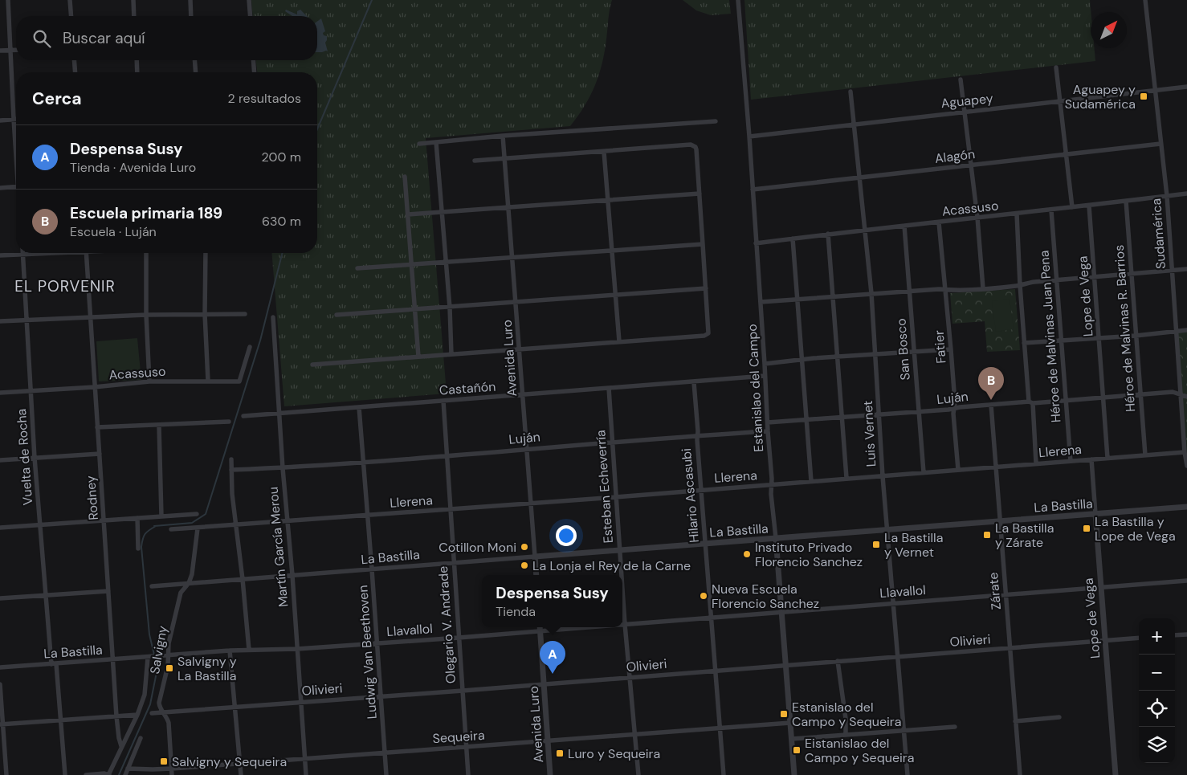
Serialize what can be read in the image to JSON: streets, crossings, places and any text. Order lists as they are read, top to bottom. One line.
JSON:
{"streets":{"street":["Aguapey","Alagón","Acassuso","Sudamérica","Lope de Vega","Héroe de Malvinas R. Barrios","Héroe de Malvinas Juan Pena","Fatier","San Bosco","Avenida Luro","Castañón","Estanislao del Campo","Luján","Luis Vernet","Llerena","Vuelta de Rocha","Esteban Echeverría","Hilario Ascasubi","Rodney","La Bastilla","Martín García Merou","Llavallol","Zárate","Olegario V. Andrade","Olivieri","Salvigny","Ludwig Van Beethoven","Sequeira"]},"crossings":[["Aguapey","Sudamérica"],["Aguapey","Estanislao del Campo"],["Aguapey","Luis Vernet"],["Alagón","Sudamérica"],["Alagón","Estanislao del Campo"],["Alagón","Luis Vernet"],["Acassuso","Sudamérica"],["Acassuso","Lope de Vega"],["Acassuso","Héroe de Malvinas R. Barrios"],["Acassuso","Héroe de Malvinas Juan Pena"],["Acassuso","Fatier"],["Acassuso","San Bosco"],["Acassuso","Estanislao del Campo"],["Acassuso","Luis Vernet"],["Acassuso","Vuelta de Rocha"],["Acassuso","Rodney"],["Sudamérica","Luján"],["Sudamérica","Llerena"],["Lope de Vega","Luján"],["Lope de Vega","Llerena"],["Lope de Vega","La Bastilla"],["Lope de Vega","Llavallol"],["Lope de Vega","Olivieri"],["Héroe de Malvinas R. Barrios","Luján"],["Héroe de Malvinas R. Barrios","Llerena"],["Héroe de Malvinas Juan Pena","Luján"],["Héroe de Malvinas Juan Pena","Llerena"],["Fatier","Luján"],["Fatier","Llerena"],["San Bosco","Luján"],["San Bosco","Llerena"],["Avenida Luro","Castañón"],["Avenida Luro","Luján"],["Avenida Luro","Llerena"],["Avenida Luro","La Bastilla"],["Avenida Luro","Llavallol"],["Avenida Luro","Olivieri"],["Avenida Luro","Sequeira"],["Castañón","Estanislao del Campo"],["Castañón","Esteban Echeverría"],["Castañón","Hilario Ascasubi"],["Castañón","Martín García Merou"],["Castañón","Olegario V. Andrade"],["Castañón","Ludwig Van Beethoven"],["Estanislao del Campo","Luján"],["Estanislao del Campo","Llerena"],["Estanislao del Campo","La Bastilla"],["Estanislao del Campo","Llavallol"],["Estanislao del Campo","Olivieri"],["Estanislao del Campo","Sequeira"],["Luján","Luis Vernet"],["Luján","Esteban Echeverría"],["Luján","Hilario Ascasubi"],["Luján","Martín García Merou"],["Luján","Zárate"],["Luján","Olegario V. Andrade"],["Luján","Ludwig Van Beethoven"],["Luis Vernet","Llerena"],["Luis Vernet","La Bastilla"],["Luis Vernet","Llavallol"],["Luis Vernet","Olivieri"],["Llerena","Esteban Echeverría"],["Llerena","Hilario Ascasubi"],["Llerena","Martín García Merou"],["Llerena","Zárate"],["Llerena","Olegario V. Andrade"],["Llerena","Ludwig Van Beethoven"],["Vuelta de Rocha","La Bastilla"],["Esteban Echeverría","La Bastilla"],["Esteban Echeverría","Olivieri"],["Esteban Echeverría","Sequeira"],["Hilario Ascasubi","La Bastilla"],["Hilario Ascasubi","Llavallol"],["Hilario Ascasubi","Olivieri"],["Hilario Ascasubi","Sequeira"],["Rodney","La Bastilla"],["La Bastilla","Martín García Merou"],["La Bastilla","Zárate"],["La Bastilla","Olegario V. Andrade"],["La Bastilla","Salvigny"],["La Bastilla","Ludwig Van Beethoven"],["Martín García Merou","Llavallol"],["Martín García Merou","Olivieri"],["Martín García Merou","Sequeira"],["Llavallol","Zárate"],["Llavallol","Olegario V. Andrade"],["Llavallol","Ludwig Van Beethoven"],["Zárate","Olivieri"],["Olegario V. Andrade","Olivieri"],["Olegario V. Andrade","Sequeira"],["Olivieri","Salvigny"],["Olivieri","Ludwig Van Beethoven"],["Salvigny","Sequeira"],["Ludwig Van Beethoven","Sequeira"]],"districts":["EL PORVENIR"],"places":{"transit":["Aguapey y Sudamérica","La Bastilla y Lope de Vega","La Bastilla y Zárate","La Bastilla y Vernet","Salvigny y La Bastilla","Estanislao del Campo y Sequeira","Eistanislao del Campo y Sequeira","Luro y Sequeira","Salvigny y Sequeira"],"other":["Cotillon Moni","Instituto Privado Florencio Sanchez","La Lonja el Rey de la Carne","Nueva Escuela Florencio Sanchez"]},"north":"top right","page":{"search":"Buscar aquí","heading":["Cerca","2 resultados"],"list":[{"mark":"A","name":"Despensa Susy","note":"Tienda · Avenida Luro","value":"200 m"},{"mark":"B","name":"Escuela primaria 189","note":"Escuela · Luján","value":"630 m"}],"pins":["B","A"],"popup":["Despensa Susy","Tienda"],"map_buttons":["+","−"]}}
